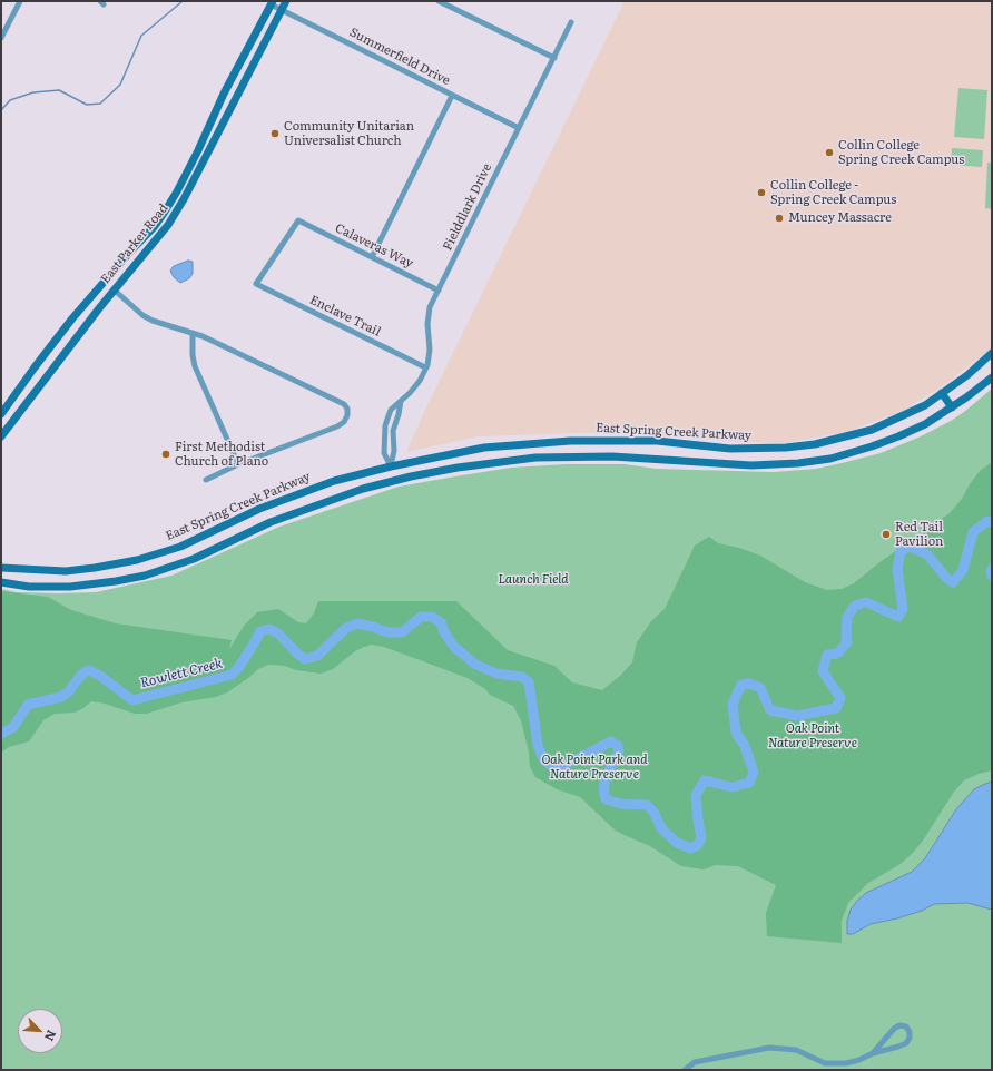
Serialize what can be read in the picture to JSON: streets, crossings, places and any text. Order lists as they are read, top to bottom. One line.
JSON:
{"streets":{"main road":["East Parker Road","East Spring Creek Parkway"],"street":["Summerfield Drive","Fielddlark Drive","Calaveras Way","Enclave Trail"]},"crossings":[["Summerfield Drive","Fielddlark Drive"],["Summerfield Drive","East Parker Road"],["Fielddlark Drive","Calaveras Way"],["Fielddlark Drive","Enclave Trail"],["Fielddlark Drive","East Spring Creek Parkway"],["Calaveras Way","Enclave Trail"]],"water":["Rowlett Creek"],"parks":["Launch Field","Oak Point Nature Preserve","Oak Point Park and Nature Preserve"],"places":["Community Unitarian Universalist Church","Collin College Spring Creek Campus","Collin College - Spring Creek Campus","Muncey Massacre","First Methodist Church of Plano","Red Tail Pavilion"],"north":"bottom right"}
